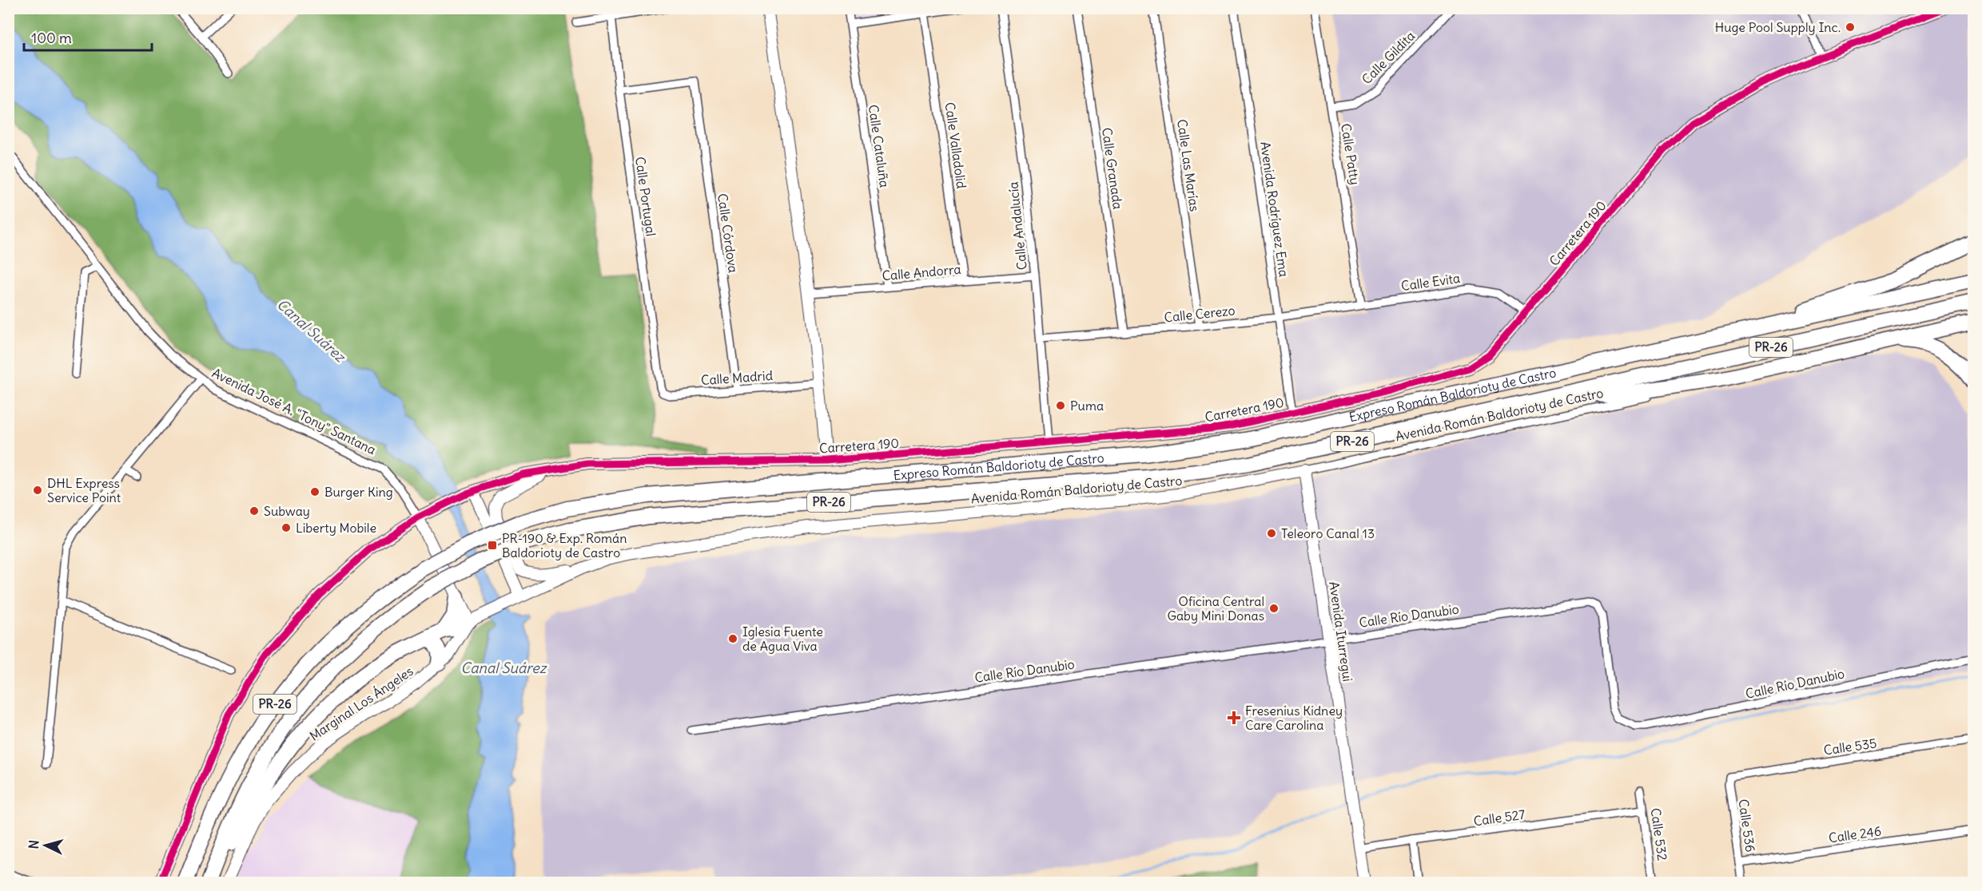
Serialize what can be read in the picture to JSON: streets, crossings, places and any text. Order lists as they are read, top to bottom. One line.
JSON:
{"streets":{"highway":["PR-26","Expreso Román Baldorioty de Castro"],"street":["Calle Gildita","Calle Valladolid","Calle Cataluña","Calle Patty","Calle Las Marías","Calle Granada","Calle Portugal","Avenida Rodríguez Ema","Calle Andalucía","Calle Córdova","Carretera 190","Calle Andorra","Calle Evita","Calle Cerezo","Calle Madrid","Avenida José A. \"Tony\" Santana","Avenida Román Baldorioty de Castro","Calle Río Danubio","Avenida Iturregui","Marginal Los Ángeles","Calle 535","Calle 527","Calle 536","Calle 532","Calle 246"]},"crossings":[["Calle Gildita","Calle Patty"],["Calle Valladolid","Calle Andorra"],["Calle Cataluña","Calle Andorra"],["Calle Patty","Calle Evita"],["Calle Patty","Calle Cerezo"],["Calle Las Marías","Calle Cerezo"],["Calle Granada","Calle Cerezo"],["Calle Portugal","Calle Córdova"],["Calle Portugal","Calle Madrid"],["Avenida Rodríguez Ema","Carretera 190"],["Avenida Rodríguez Ema","Calle Cerezo"],["Calle Andalucía","Carretera 190"],["Calle Andalucía","Calle Andorra"],["Calle Andalucía","Calle Cerezo"],["Calle Córdova","Calle Madrid"],["Carretera 190","Calle Evita"],["Carretera 190","Avenida José A. \"Tony\" Santana"],["Calle Evita","Calle Cerezo"],["Avenida José A. \"Tony\" Santana","Avenida Román Baldorioty de Castro"],["Avenida José A. \"Tony\" Santana","Marginal Los Ángeles"],["Avenida Román Baldorioty de Castro","Avenida Iturregui"],["Avenida Román Baldorioty de Castro","Marginal Los Ángeles"],["Calle Río Danubio","Avenida Iturregui"],["Avenida Iturregui","Calle 527"],["Calle 535","Calle 536"],["Calle 527","Calle 532"],["Calle 536","Calle 246"]],"water":["Canal Suárez"],"places":{"other":["Huge Pool Supply Inc.","Puma","DHL Express Service Point","Burger King","Subway","Liberty Mobile","Teleoro Canal 13","Oficina Central Gaby Mini Donas","Iglesia Fuente de Agua Viva"],"transit":["PR-190 & Exp. Román Baldorioty de Castro"],"health":["Fresenius Kidney Care Carolina"]},"scale_bar":"100 m","north":"left"}
